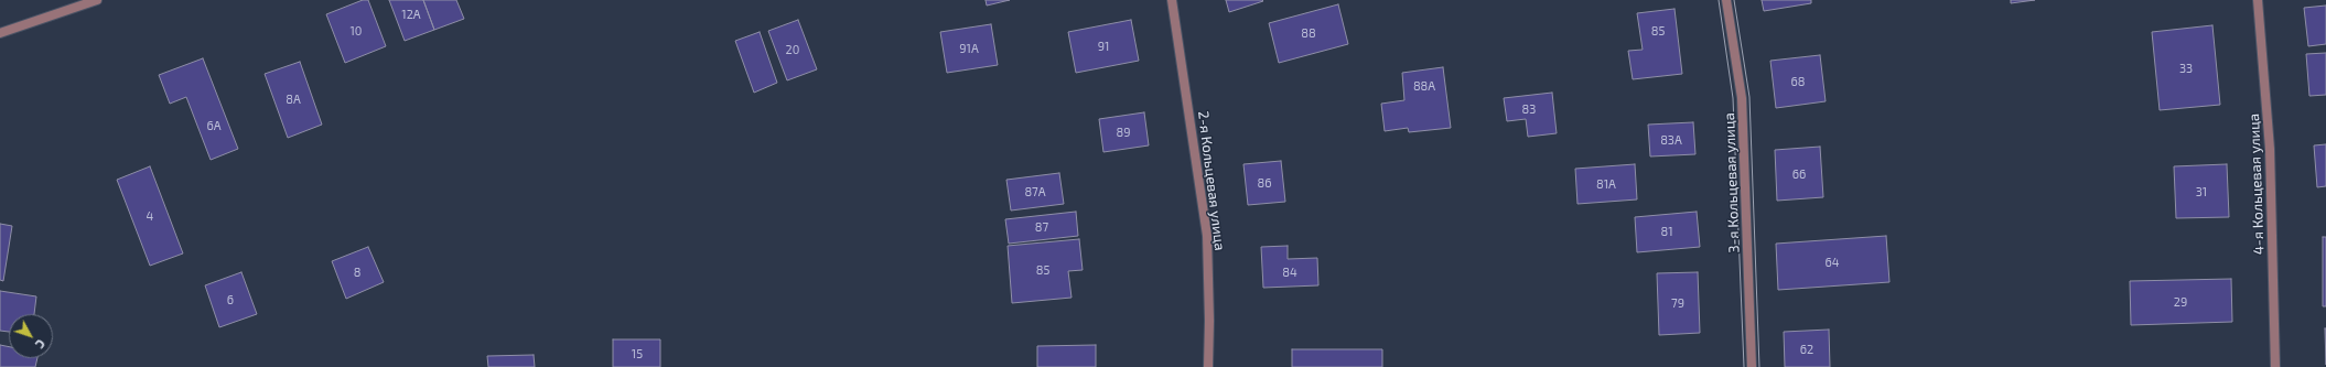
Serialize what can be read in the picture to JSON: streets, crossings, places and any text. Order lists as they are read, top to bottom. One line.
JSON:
{"streets":{"street":["2-я Кольцевая улица","3-я Кольцевая улица","4-я Кольцевая улица"]},"house_numbers":["12А","10","85","88","91","91А","20","33","68","88А","8А","83","6А","89","83А","66","86","81А","87А","31","4","87","81","64","85","8","84","6","29","79","62","15"],"north":"bottom right"}
